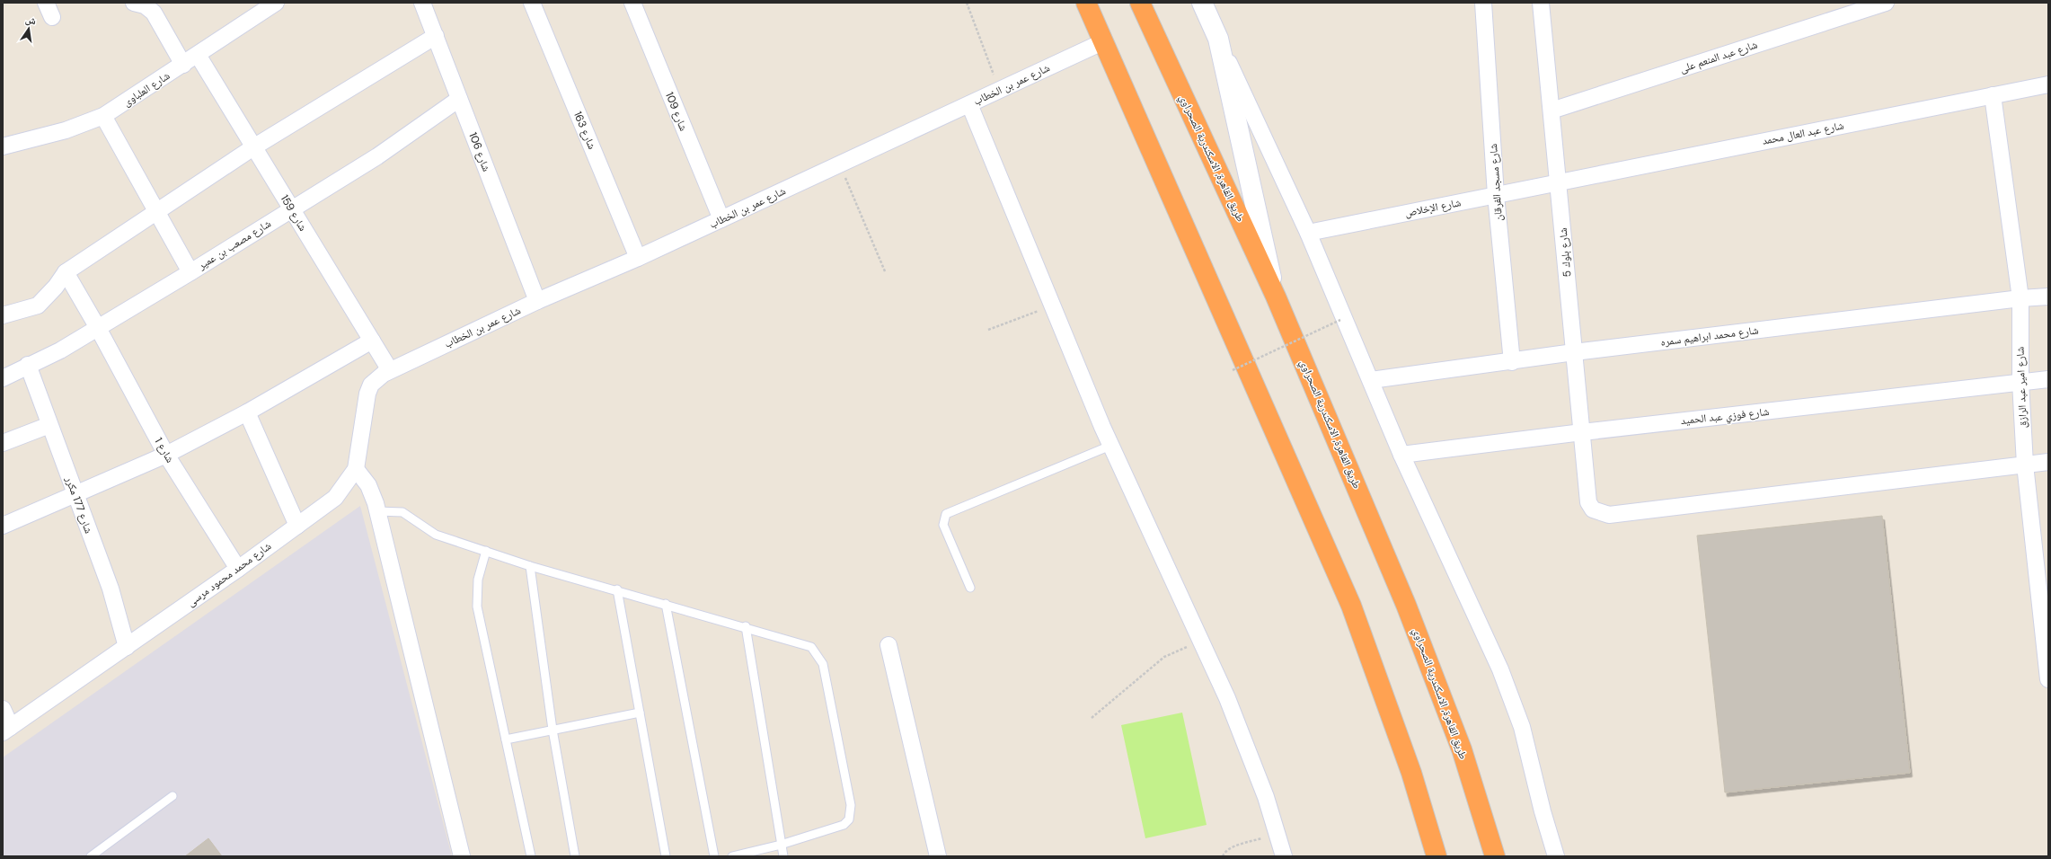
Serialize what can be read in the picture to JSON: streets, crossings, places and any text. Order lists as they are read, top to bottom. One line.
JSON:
{"streets":{"highway":["طريق القاهرة, الاسكندرية الصحراوي"],"street":["شارع عبد المنعم على","شارع عمر بن الخطاب","شارع العلباوى","شارع 109","شارع 163","شارع عبد العال محمد","شارع 106","شارع مسجد الفرقان","شارع الإخلاص","شارع 159","شارع مصعب بن عمير","شارع بلوك 5","شارع محمد ابراهيم سمره","شارع امير عبد الرازق","شارع فوزي عبد الحميد","شارع 1","شارع 177 مكرر","شارع محمد محمود مرسى"]},"crossings":[["شارع عبد المنعم على","شارع بلوك 5"],["شارع عمر بن الخطاب","شارع 109"],["شارع عمر بن الخطاب","شارع 163"],["شارع عمر بن الخطاب","شارع 106"],["شارع عمر بن الخطاب","شارع 159"],["شارع عمر بن الخطاب","شارع محمد محمود مرسى"],["شارع العلباوى","شارع 159"],["شارع عبد العال محمد","شارع الإخلاص"],["شارع عبد العال محمد","شارع بلوك 5"],["شارع عبد العال محمد","شارع امير عبد الرازق"],["شارع 106","شارع مصعب بن عمير"],["شارع مسجد الفرقان","شارع الإخلاص"],["شارع مسجد الفرقان","شارع محمد ابراهيم سمره"],["شارع الإخلاص","شارع بلوك 5"],["شارع 159","شارع مصعب بن عمير"],["شارع 159","شارع محمد محمود مرسى"],["شارع مصعب بن عمير","شارع 1"],["شارع مصعب بن عمير","شارع 177 مكرر"],["شارع بلوك 5","شارع محمد ابراهيم سمره"],["شارع بلوك 5","شارع امير عبد الرازق"],["شارع بلوك 5","شارع فوزي عبد الحميد"],["شارع محمد ابراهيم سمره","شارع امير عبد الرازق"],["شارع امير عبد الرازق","شارع فوزي عبد الحميد"],["شارع 1","شارع محمد محمود مرسى"],["شارع 177 مكرر","شارع محمد محمود مرسى"]],"north":"top"}
